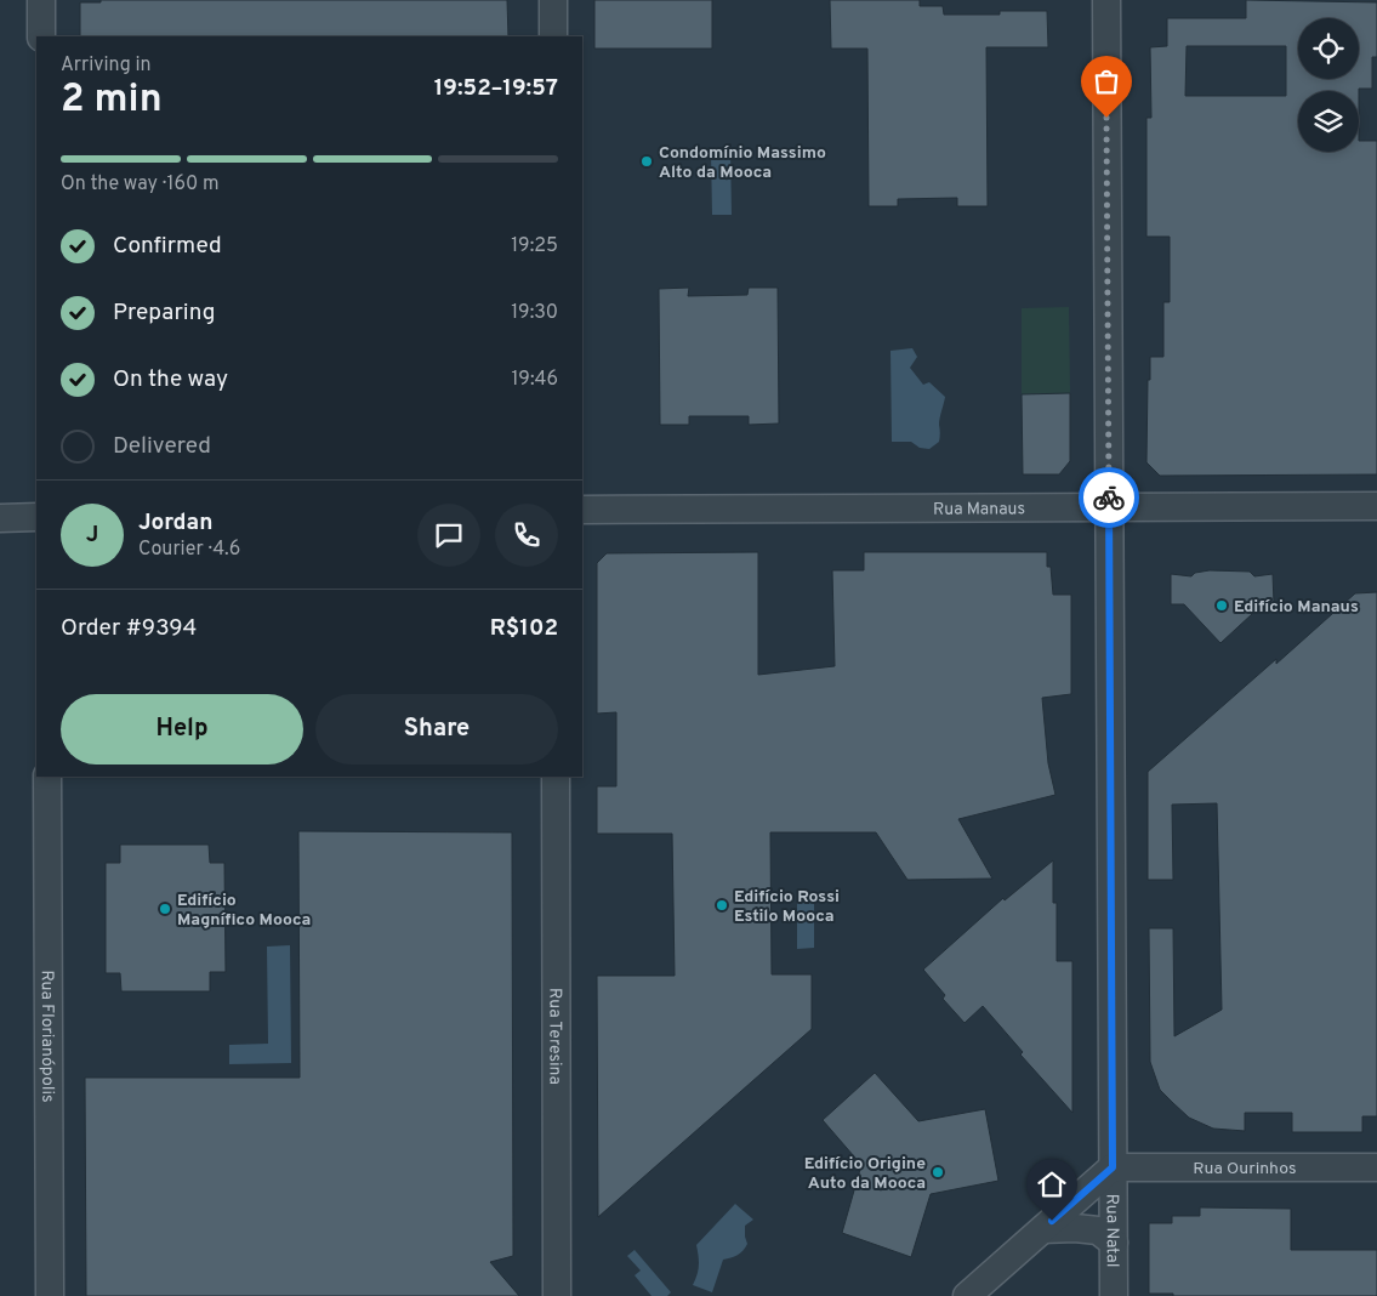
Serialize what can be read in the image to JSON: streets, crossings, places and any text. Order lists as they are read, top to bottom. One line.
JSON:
{"streets":{"street":["Rua Manaus","Rua Florianópolis","Rua Teresina","Rua Ourinhos","Rua Natal"]},"crossings":[["Rua Manaus","Rua Natal"],["Rua Ourinhos","Rua Natal"]],"places":["Condomínio Massimo Alto da Mooca","Edifício Manaus","Edifício Rossi Estilo Mooca","Edifício Magnífico Mooca","Edifício Origine Auto da Mooca"],"page":{"heading":["2 min","Arriving in","19:52–19:57"],"panel":["Jordan","Courier · 4.6","Order #9394","R$102"],"bar":"On the way · 160 m","list":[["Confirmed","19:25"],["Preparing","19:30"],["On the way","19:46"],"Delivered"],"round":"J","buttons":["Help","Share"]}}
